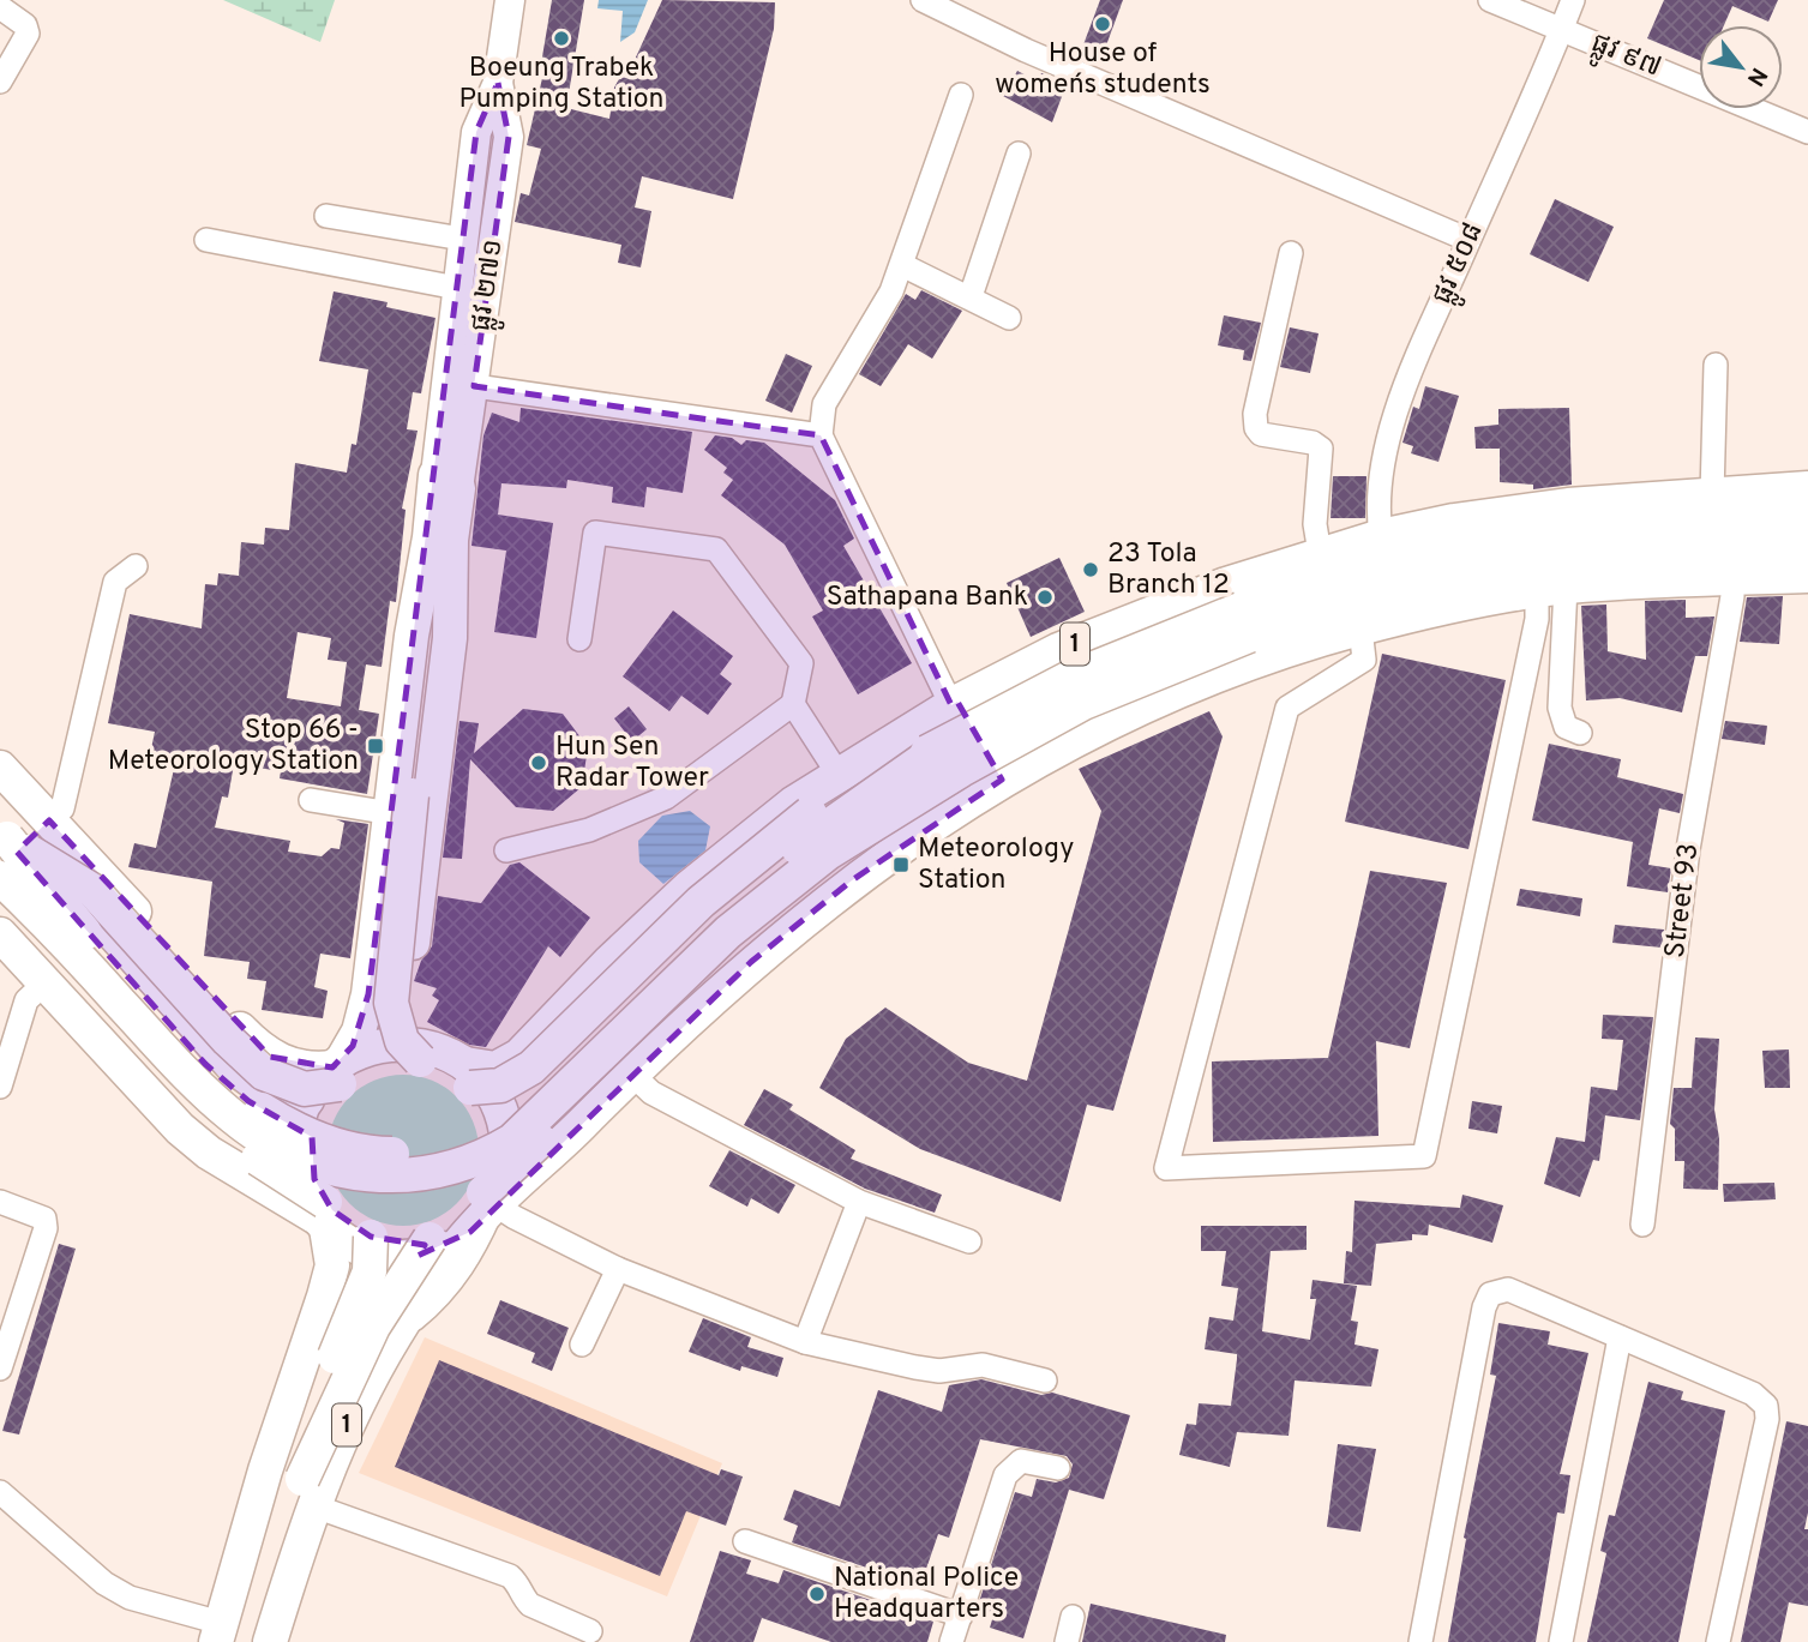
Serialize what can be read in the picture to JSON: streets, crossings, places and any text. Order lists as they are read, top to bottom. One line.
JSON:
{"streets":{"highway":["1"],"main road":["ផ្លូវ ២៧១"],"street":["ផ្លូវ ៩៧","ផ្លូវ ៥០៨","Street 93"]},"crossings":[["ផ្លូវ ៩៧","ផ្លូវ ៥០៨"],["ផ្លូវ ៥០៨","1"],["1","Street 93"]],"places":{"other":["House of women´s students","Boeung Trabek Pumping Station","23 Tola Branch 12","Sathapana Bank","Hun Sen Radar Tower","National Police Headquarters"],"transit":["Stop 66 - Meteorology Station","Meteorology Station"]},"north":"bottom right"}
